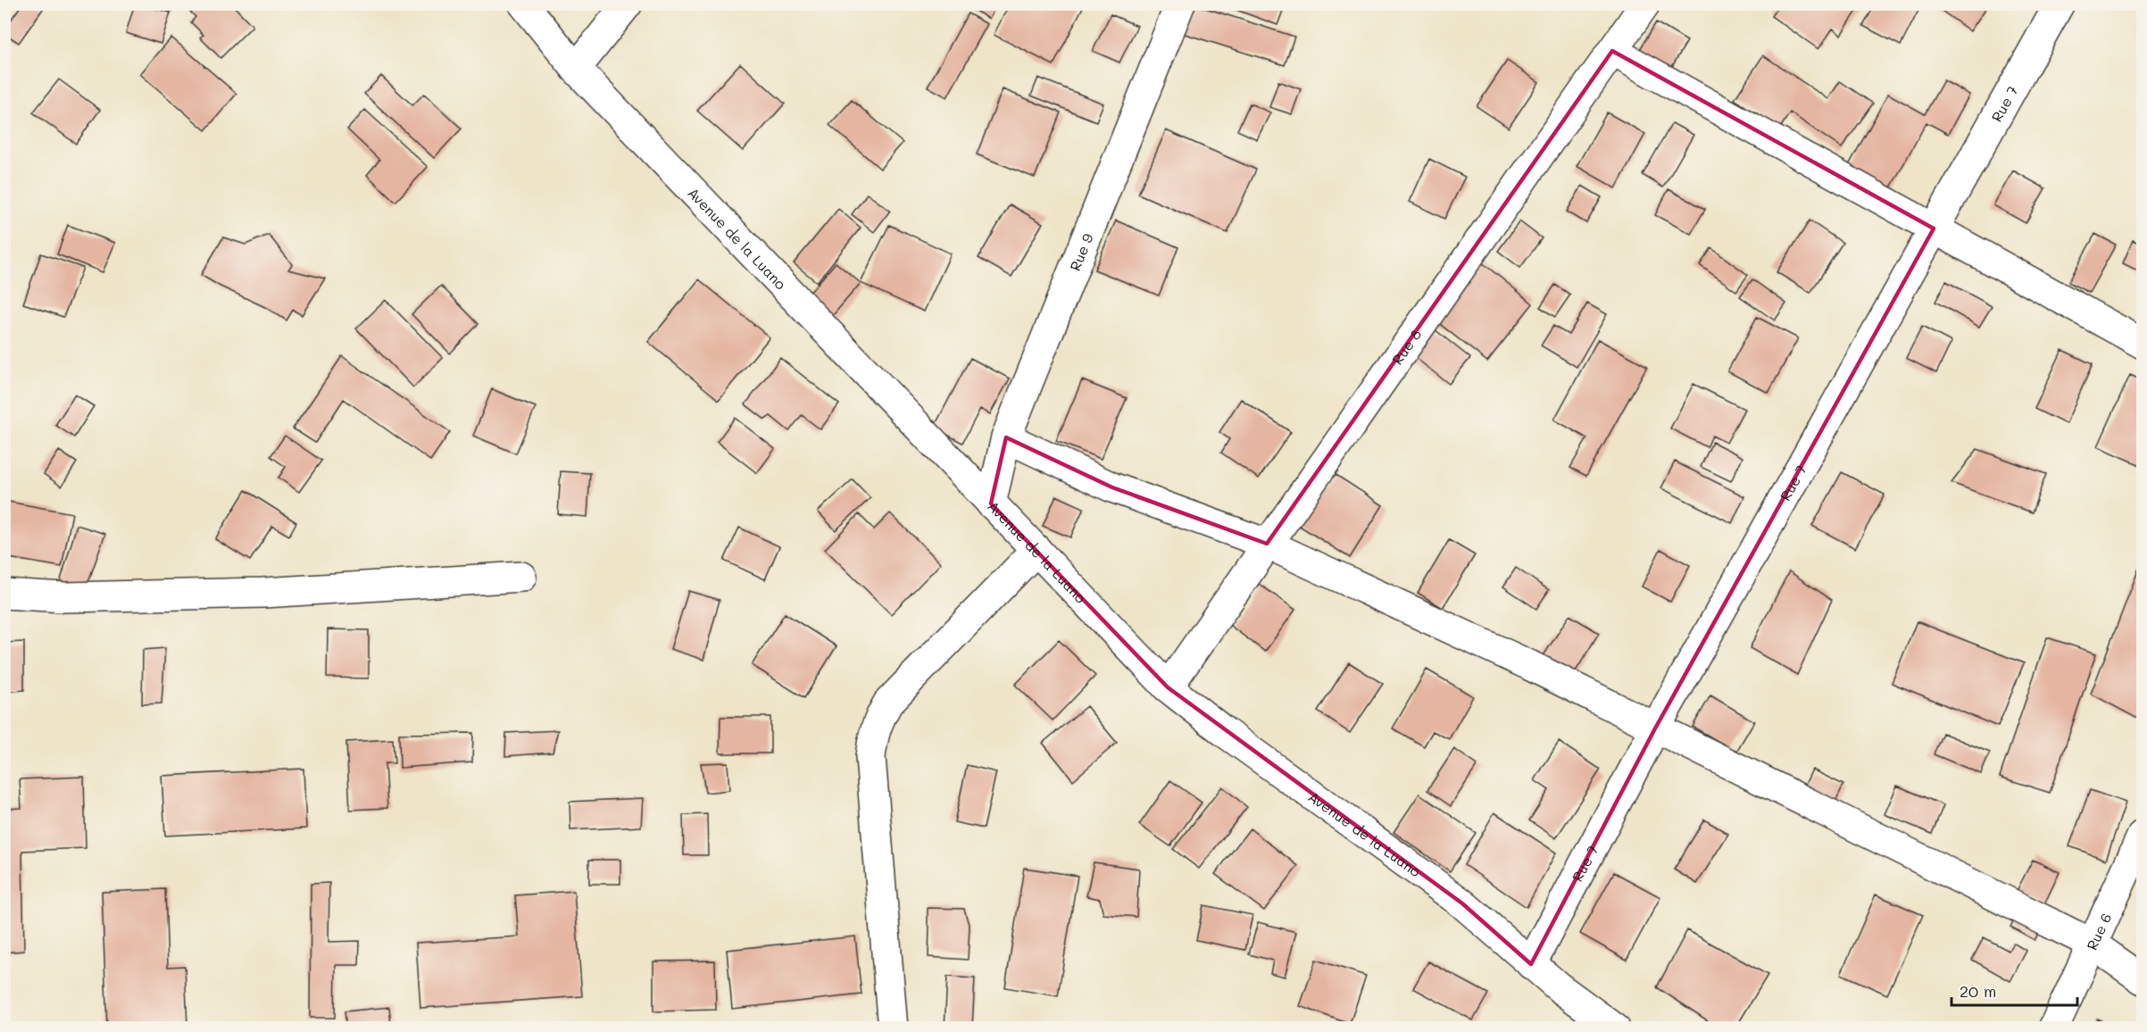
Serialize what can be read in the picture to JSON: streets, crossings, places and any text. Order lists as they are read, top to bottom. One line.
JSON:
{"streets":{"street":["Rue 7","Avenue de la Luano","Rue 9","Rue 8","Rue 6"]},"crossings":[["Rue 7","Avenue de la Luano"],["Avenue de la Luano","Rue 9"],["Avenue de la Luano","Rue 8"]],"scale_bar":"20 m"}
